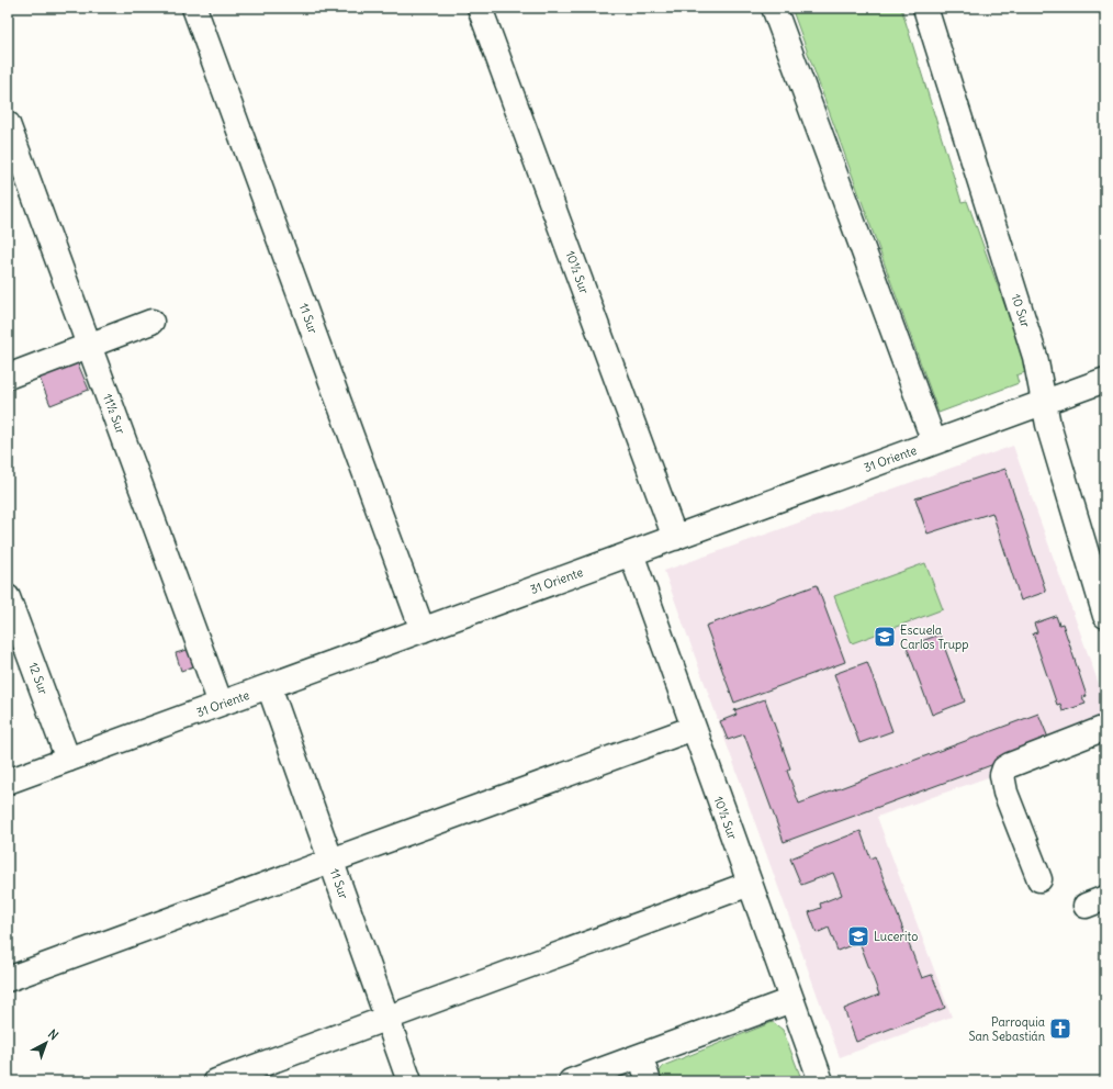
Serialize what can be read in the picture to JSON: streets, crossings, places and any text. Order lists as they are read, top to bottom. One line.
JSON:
{"streets":{"street":["10½ Sur","10 Sur","11 Sur","11½ Sur","31 Oriente","12 Sur"]},"crossings":[["10½ Sur","31 Oriente"],["10 Sur","31 Oriente"],["11 Sur","31 Oriente"],["11½ Sur","31 Oriente"],["31 Oriente","12 Sur"]],"places":{"school or university":["Escuela Carlos Trupp","Lucerito"],"church":["Parroquia San Sebastián"]},"north":"top right"}
